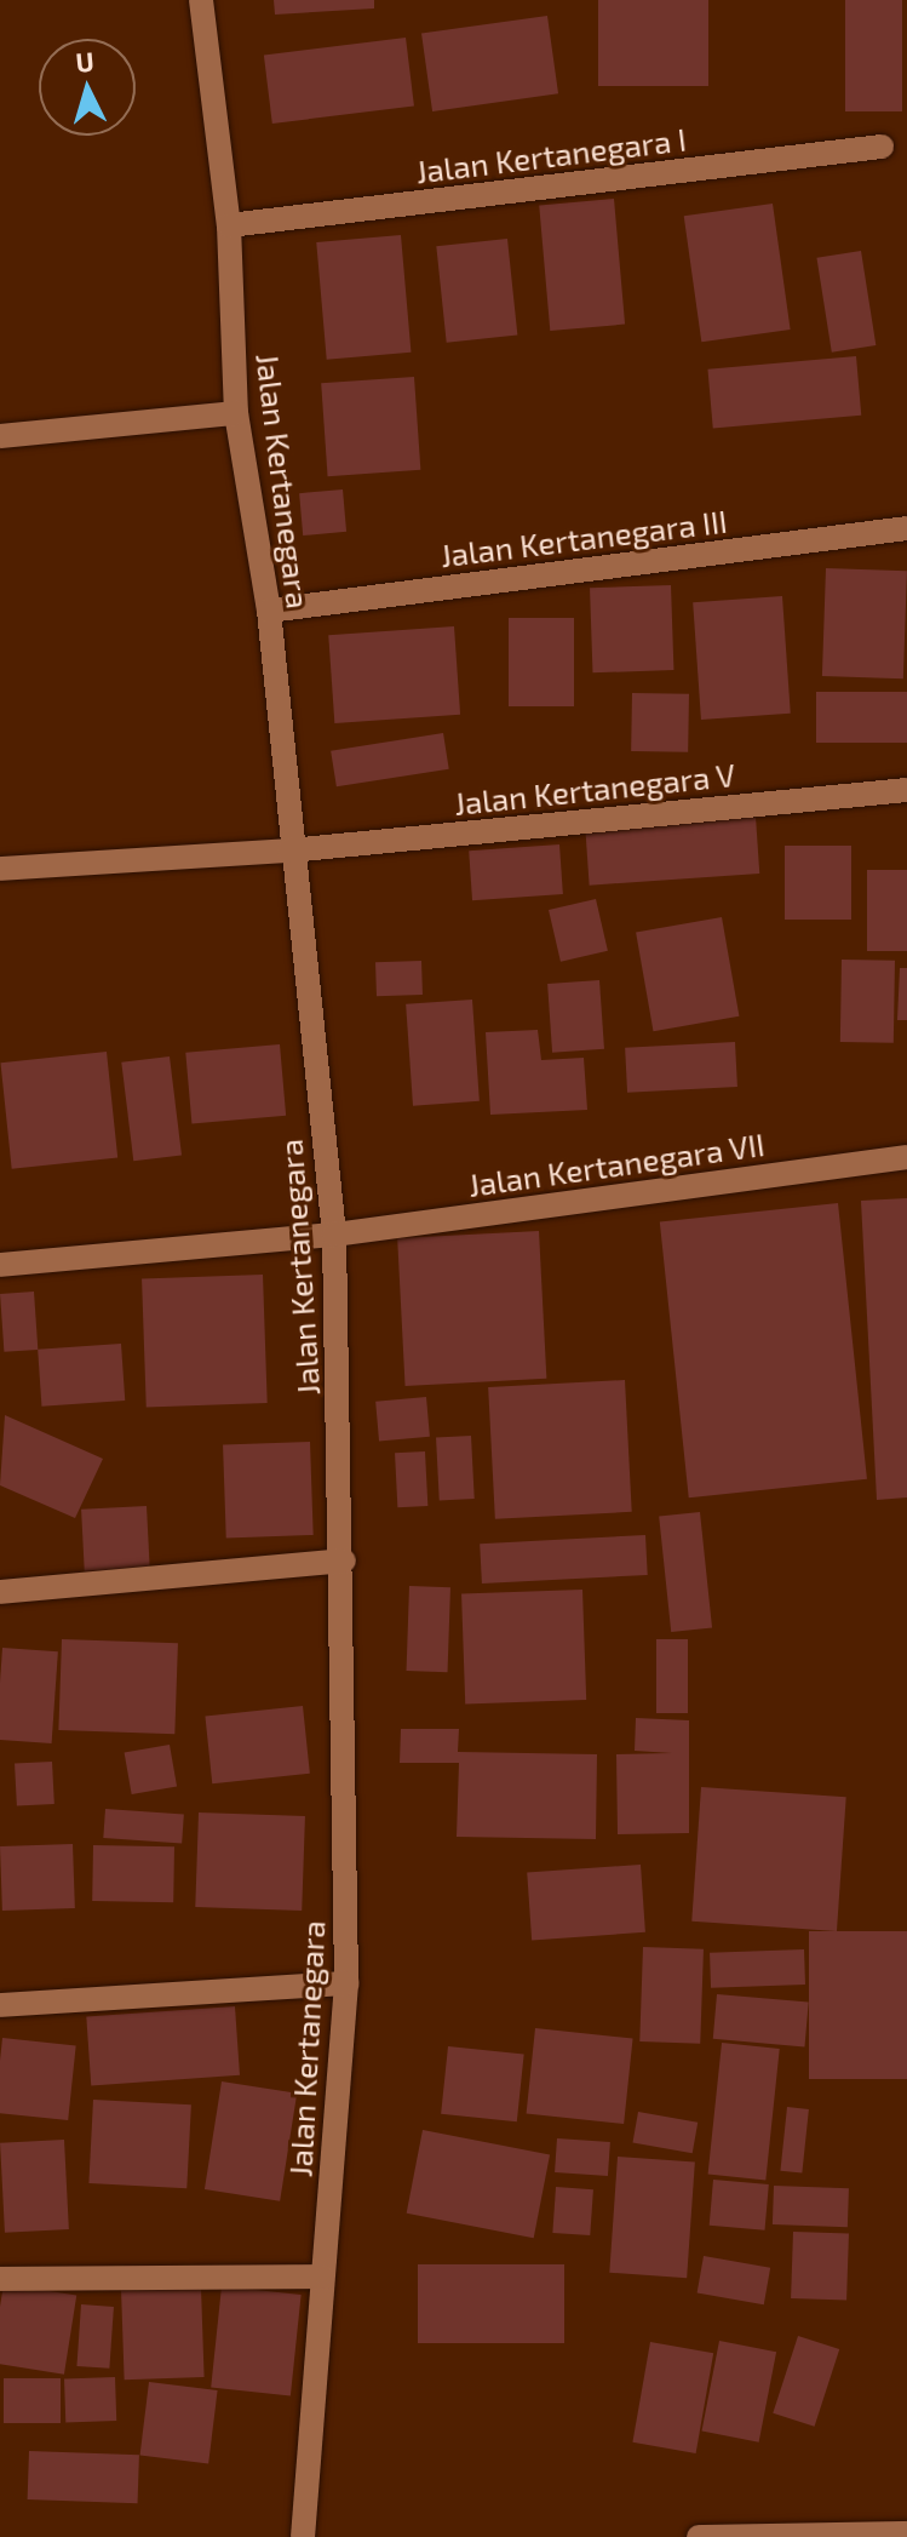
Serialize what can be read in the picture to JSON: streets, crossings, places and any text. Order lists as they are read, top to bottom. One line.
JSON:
{"streets":{"street":["Jalan Kertanegara I","Jalan Kertanegara","Jalan Kertanegara III","Jalan Kertanegara V","Jalan Kertanegara VII"]},"crossings":[["Jalan Kertanegara I","Jalan Kertanegara"],["Jalan Kertanegara","Jalan Kertanegara III"],["Jalan Kertanegara","Jalan Kertanegara V"],["Jalan Kertanegara","Jalan Kertanegara VII"]],"north":"top"}
